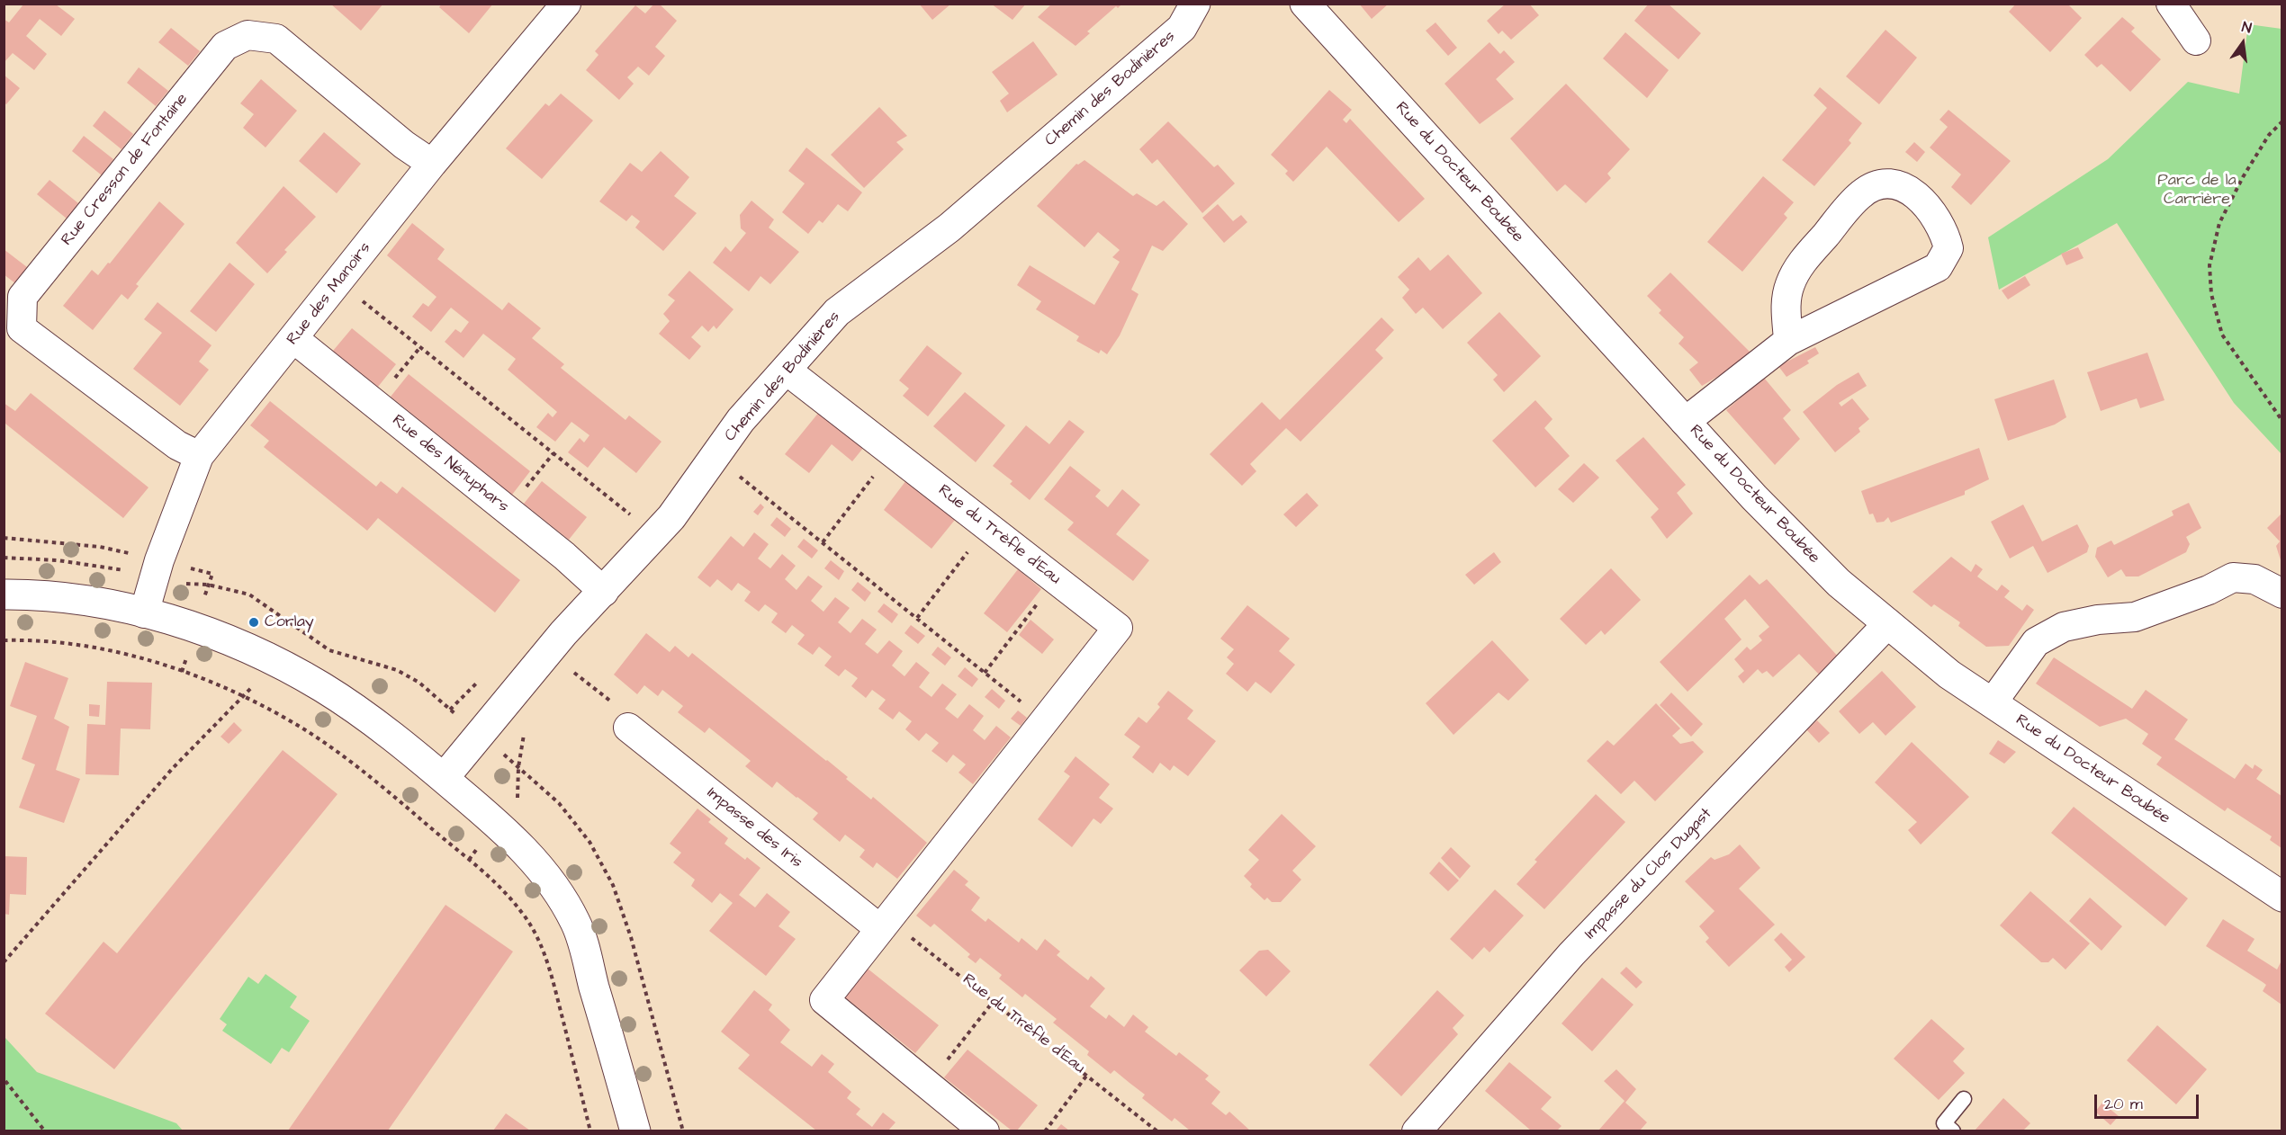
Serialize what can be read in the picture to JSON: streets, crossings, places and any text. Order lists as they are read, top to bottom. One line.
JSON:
{"streets":{"street":["Chemin des Bodinières","Rue Cresson de Fontaine","Rue du Docteur Boubée","Rue des Manoirs","Rue des Nénuphars","Rue du Trèfle d'Eau","Impasse des Iris","Impasse du Clos Dugast"]},"crossings":[["Chemin des Bodinières","Rue des Nénuphars"],["Chemin des Bodinières","Rue du Trèfle d'Eau"],["Rue Cresson de Fontaine","Rue des Manoirs"],["Rue du Docteur Boubée","Impasse du Clos Dugast"],["Rue des Manoirs","Rue des Nénuphars"],["Rue du Trèfle d'Eau","Impasse des Iris"]],"parks":["Parc de la Carrière"],"places":["Corlay"],"scale_bar":"20 m","north":"top"}
